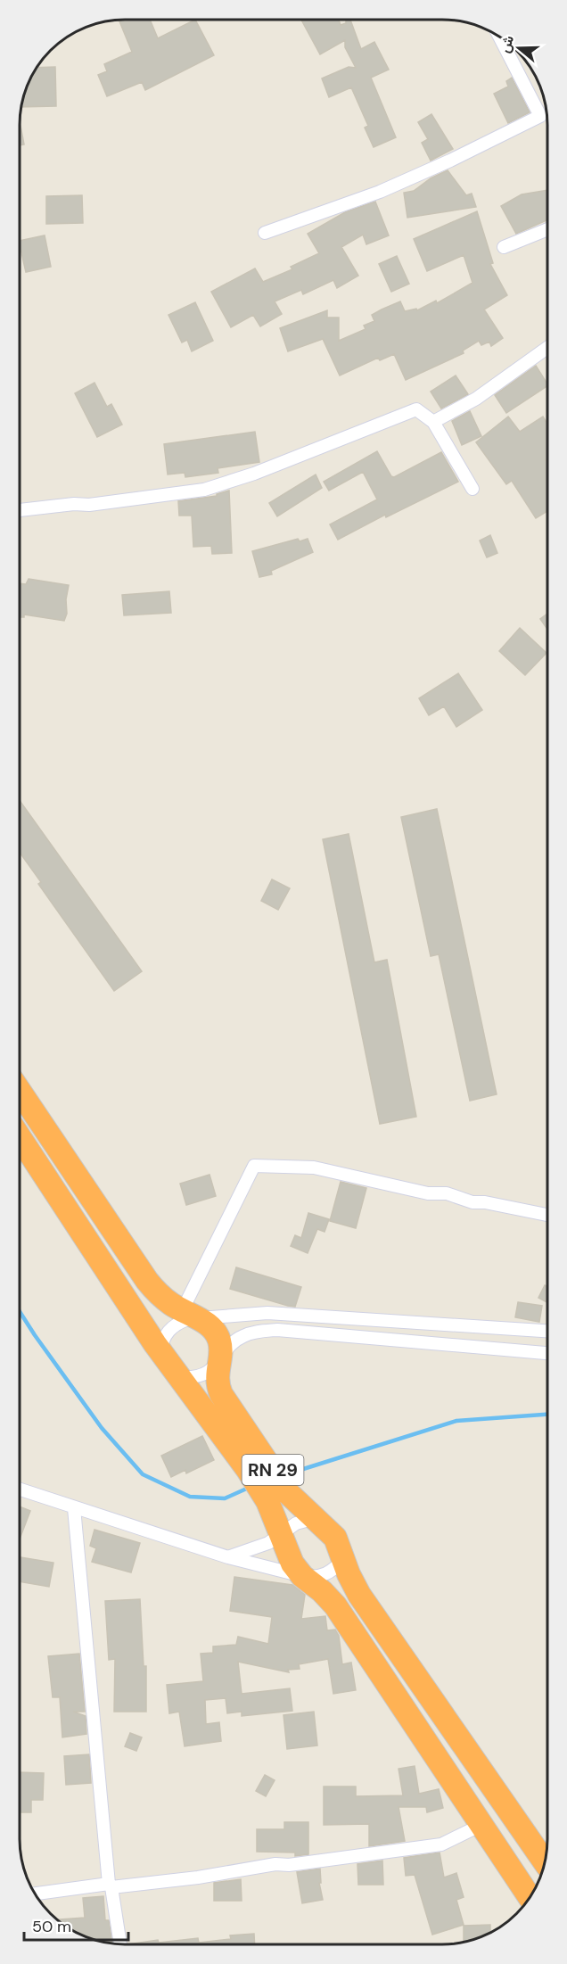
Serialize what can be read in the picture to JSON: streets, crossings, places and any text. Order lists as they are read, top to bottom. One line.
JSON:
{"streets":{"highway":["RN 29"]},"scale_bar":"50 m","north":"left"}
